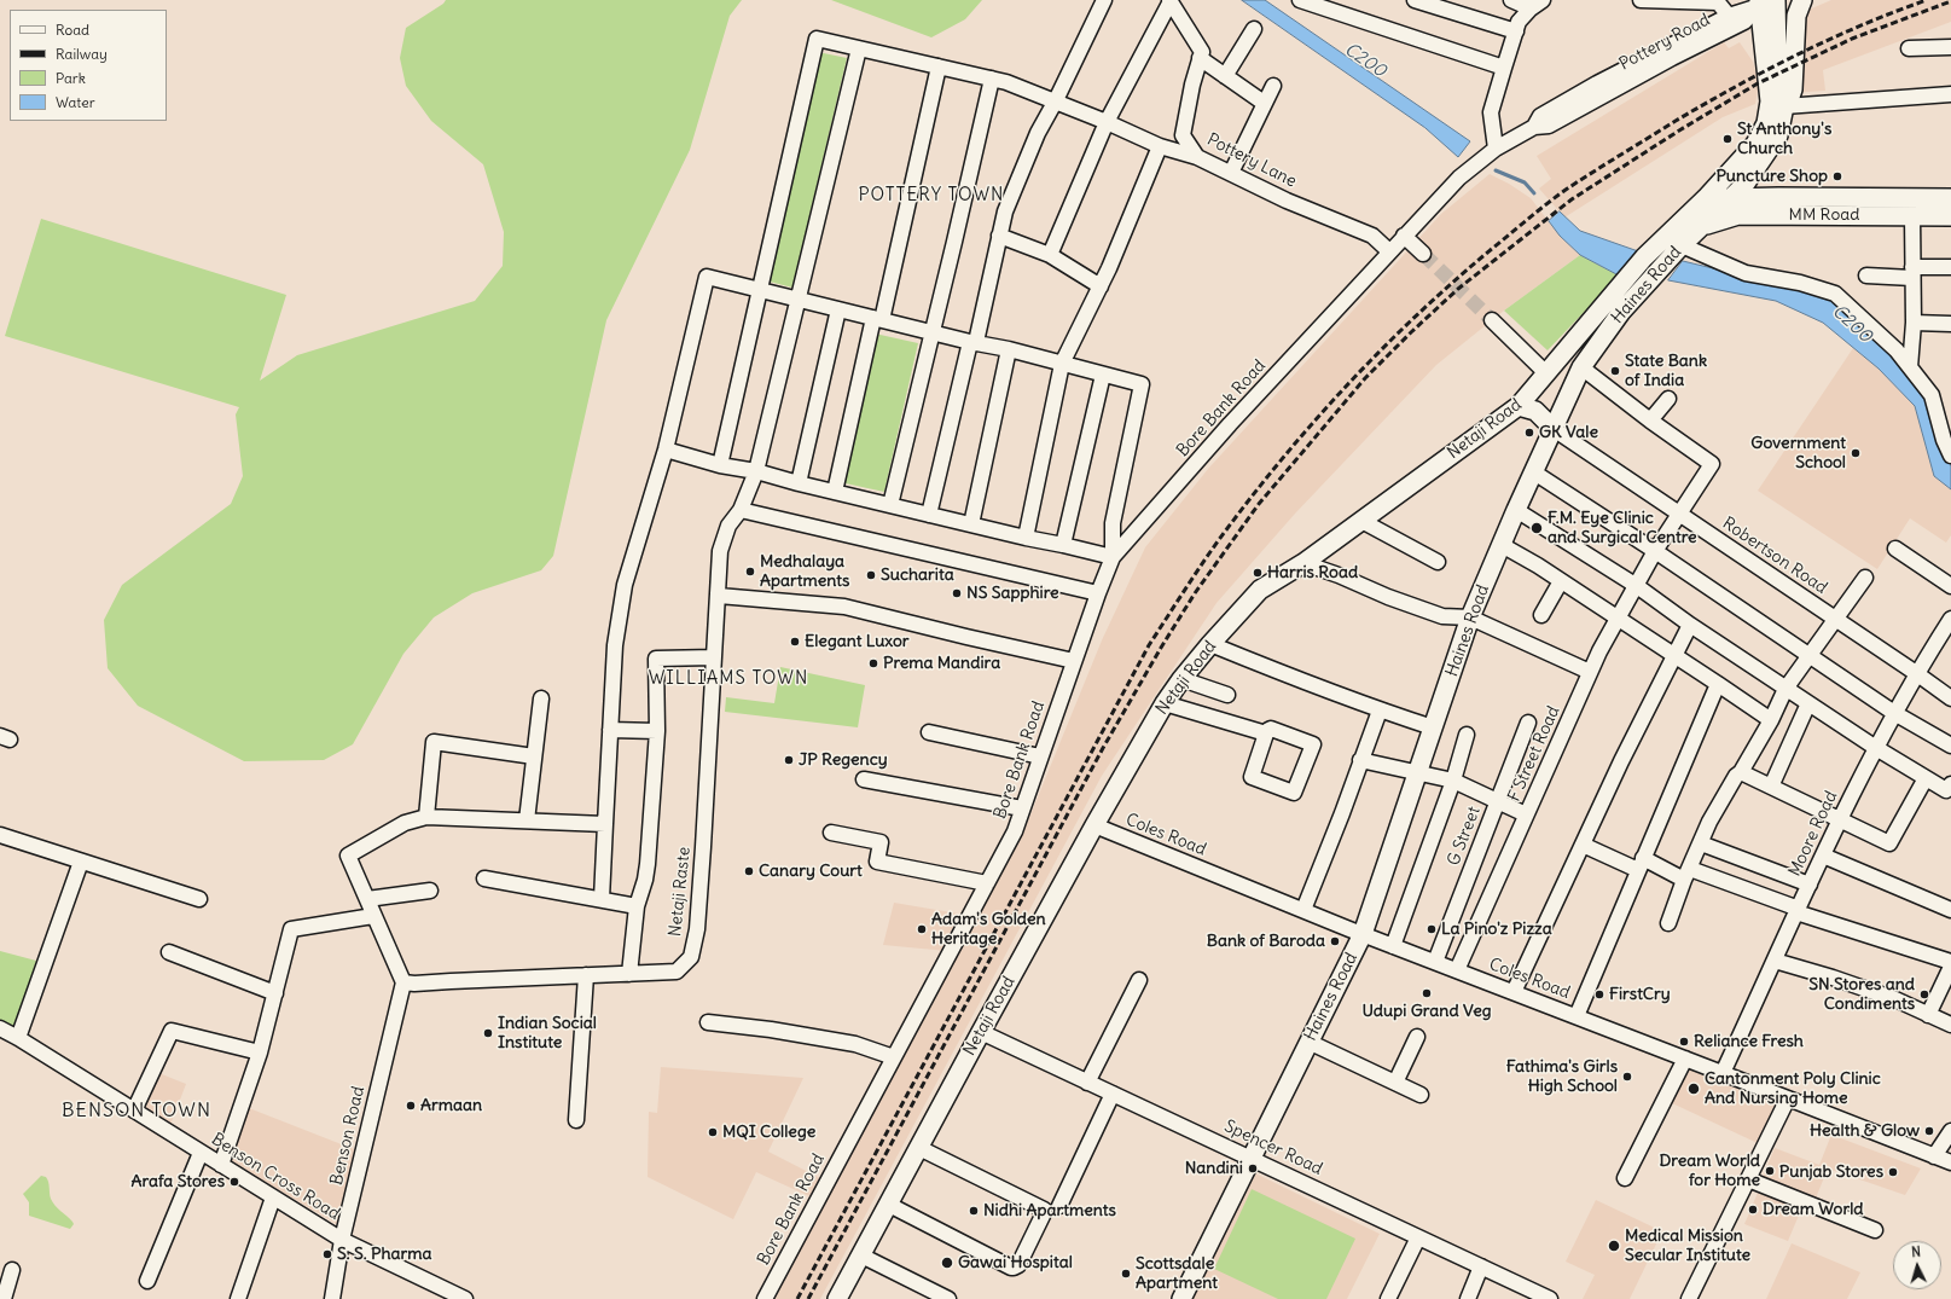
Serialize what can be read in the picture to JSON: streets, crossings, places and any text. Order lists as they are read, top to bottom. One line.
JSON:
{"streets":{"main road":["MM Road","Haines Road","Netaji Road"],"street":["Pottery Road","Pottery Lane","Bore Bank Road","Robertson Road","F Street Road","Moore Road","Coles Road","G Street","Netaji Raste","Benson Road","Spencer Road","Benson Cross Road"]},"crossings":[["Pottery Road","Pottery Lane"],["Pottery Road","Haines Road"],["Pottery Road","Bore Bank Road"],["MM Road","Haines Road"],["MM Road","Netaji Road"],["Haines Road","Robertson Road"],["Haines Road","Coles Road"],["Haines Road","Spencer Road"],["Netaji Road","Coles Road"],["Netaji Road","Spencer Road"],["Robertson Road","F Street Road"],["Robertson Road","Moore Road"],["F Street Road","Coles Road"],["Moore Road","Coles Road"],["Coles Road","G Street"],["Netaji Raste","Benson Road"],["Benson Road","Benson Cross Road"]],"districts":["POTTERY TOWN","WILLIAMS TOWN","BENSON TOWN"],"water":["C200"],"places":["St Anthony's Church","Puncture Shop","State Bank of India","GK Vale","Government School","F.M. Eye Clinic and Surgical Centre","Medhalaya Apartments","Harris Road","Sucharita","NS Sapphire","Elegant Luxor","Prema Mandira","JP Regency","Canary Court","Adam's Golden Heritage","La Pino'z Pizza","Bank of Baroda","Udupi Grand Veg","FirstCry","SN Stores and Condiments","Indian Social Institute","Reliance Fresh","Fathima's Girls High School","Cantonment Poly Clinic And Nursing Home","Armaan","Health & Glow","MQI College","Nandini","Dream World for Home","Punjab Stores","Arafa Stores","Dream World","Nidhi Apartments","Medical Mission Secular Institute","S. S. Pharma","Gawai Hospital","Scottsdale Apartment"],"legend":["Road","Railway","Park","Water"],"north":"top"}
